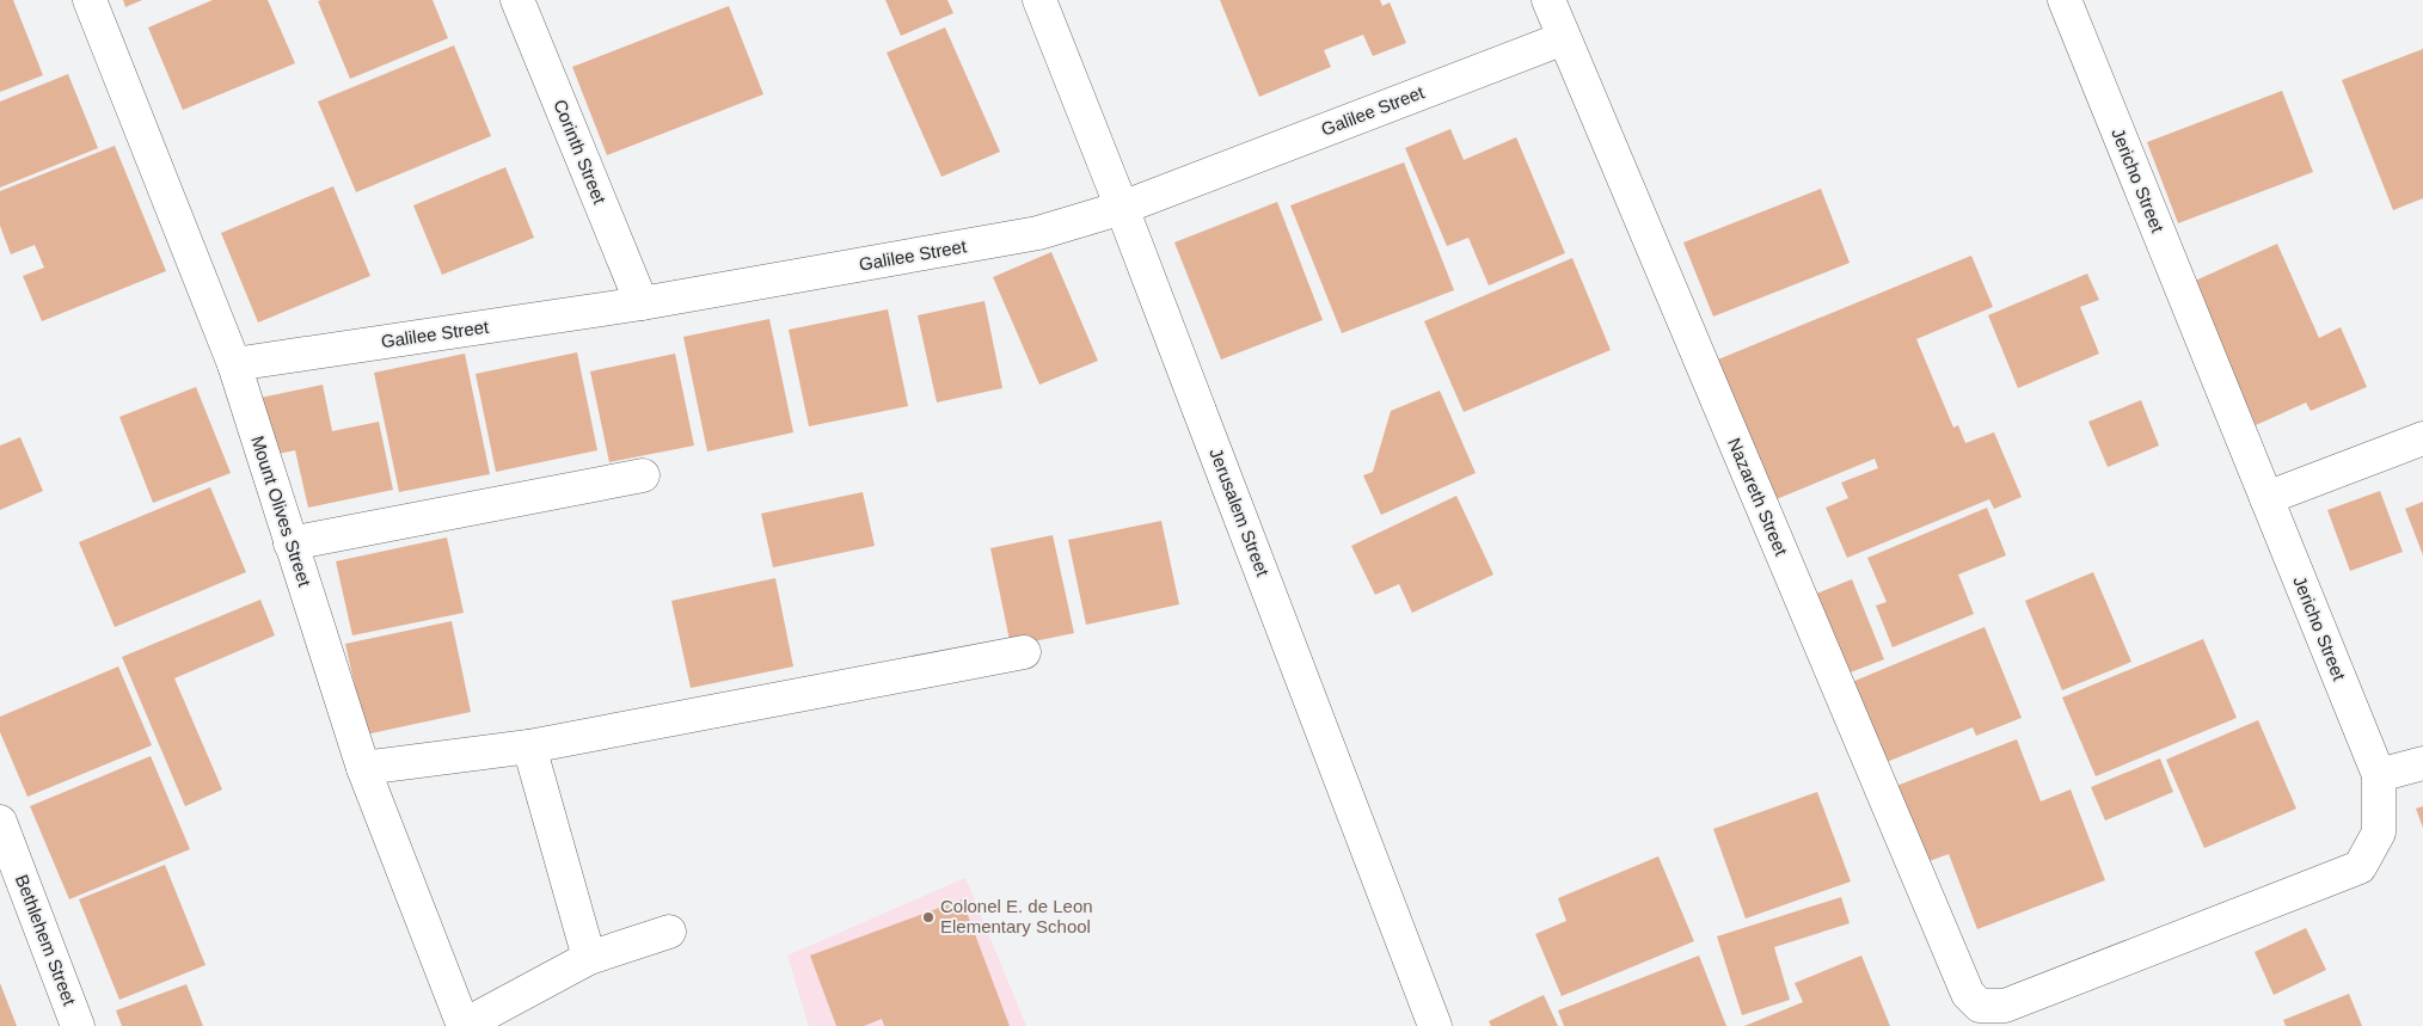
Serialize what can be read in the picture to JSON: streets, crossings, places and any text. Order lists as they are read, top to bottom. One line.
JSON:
{"streets":{"street":["Galilee Street","Corinth Street","Jericho Street","Nazareth Street","Mount Olives Street","Jerusalem Street","Bethlehem Street"]},"crossings":[["Galilee Street","Corinth Street"],["Galilee Street","Nazareth Street"],["Galilee Street","Mount Olives Street"],["Galilee Street","Jerusalem Street"],["Jericho Street","Nazareth Street"]],"places":["Colonel E. de Leon Elementary School"]}
